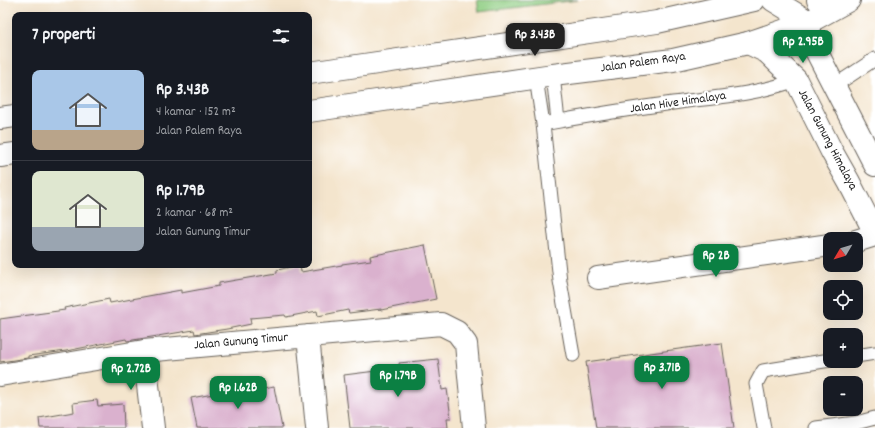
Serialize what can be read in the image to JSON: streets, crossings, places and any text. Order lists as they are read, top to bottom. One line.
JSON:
{"streets":{"street":["Jalan Palem Raya","Jalan Gunung Himalaya","Jalan Gunung Timur"],"lane":["Jalan Hive Himalaya"]},"crossings":[["Jalan Palem Raya","Jalan Gunung Himalaya"],["Jalan Hive Himalaya","Jalan Gunung Himalaya"]],"north":"bottom left","page":{"heading":"7 properti","price":["Rp 3.43B","Rp 2.95B","Rp 2B","Rp 3.71B","Rp 2.72B","Rp 1.79B","Rp 1.62B"],"list":[{"name":"Rp 3.43B","note":"4 kamar · 152 m² · Jalan Palem Raya"},{"name":"Rp 1.79B","note":"2 kamar · 68 m² · Jalan Gunung Timur"}],"map_buttons":["+","−"]}}
